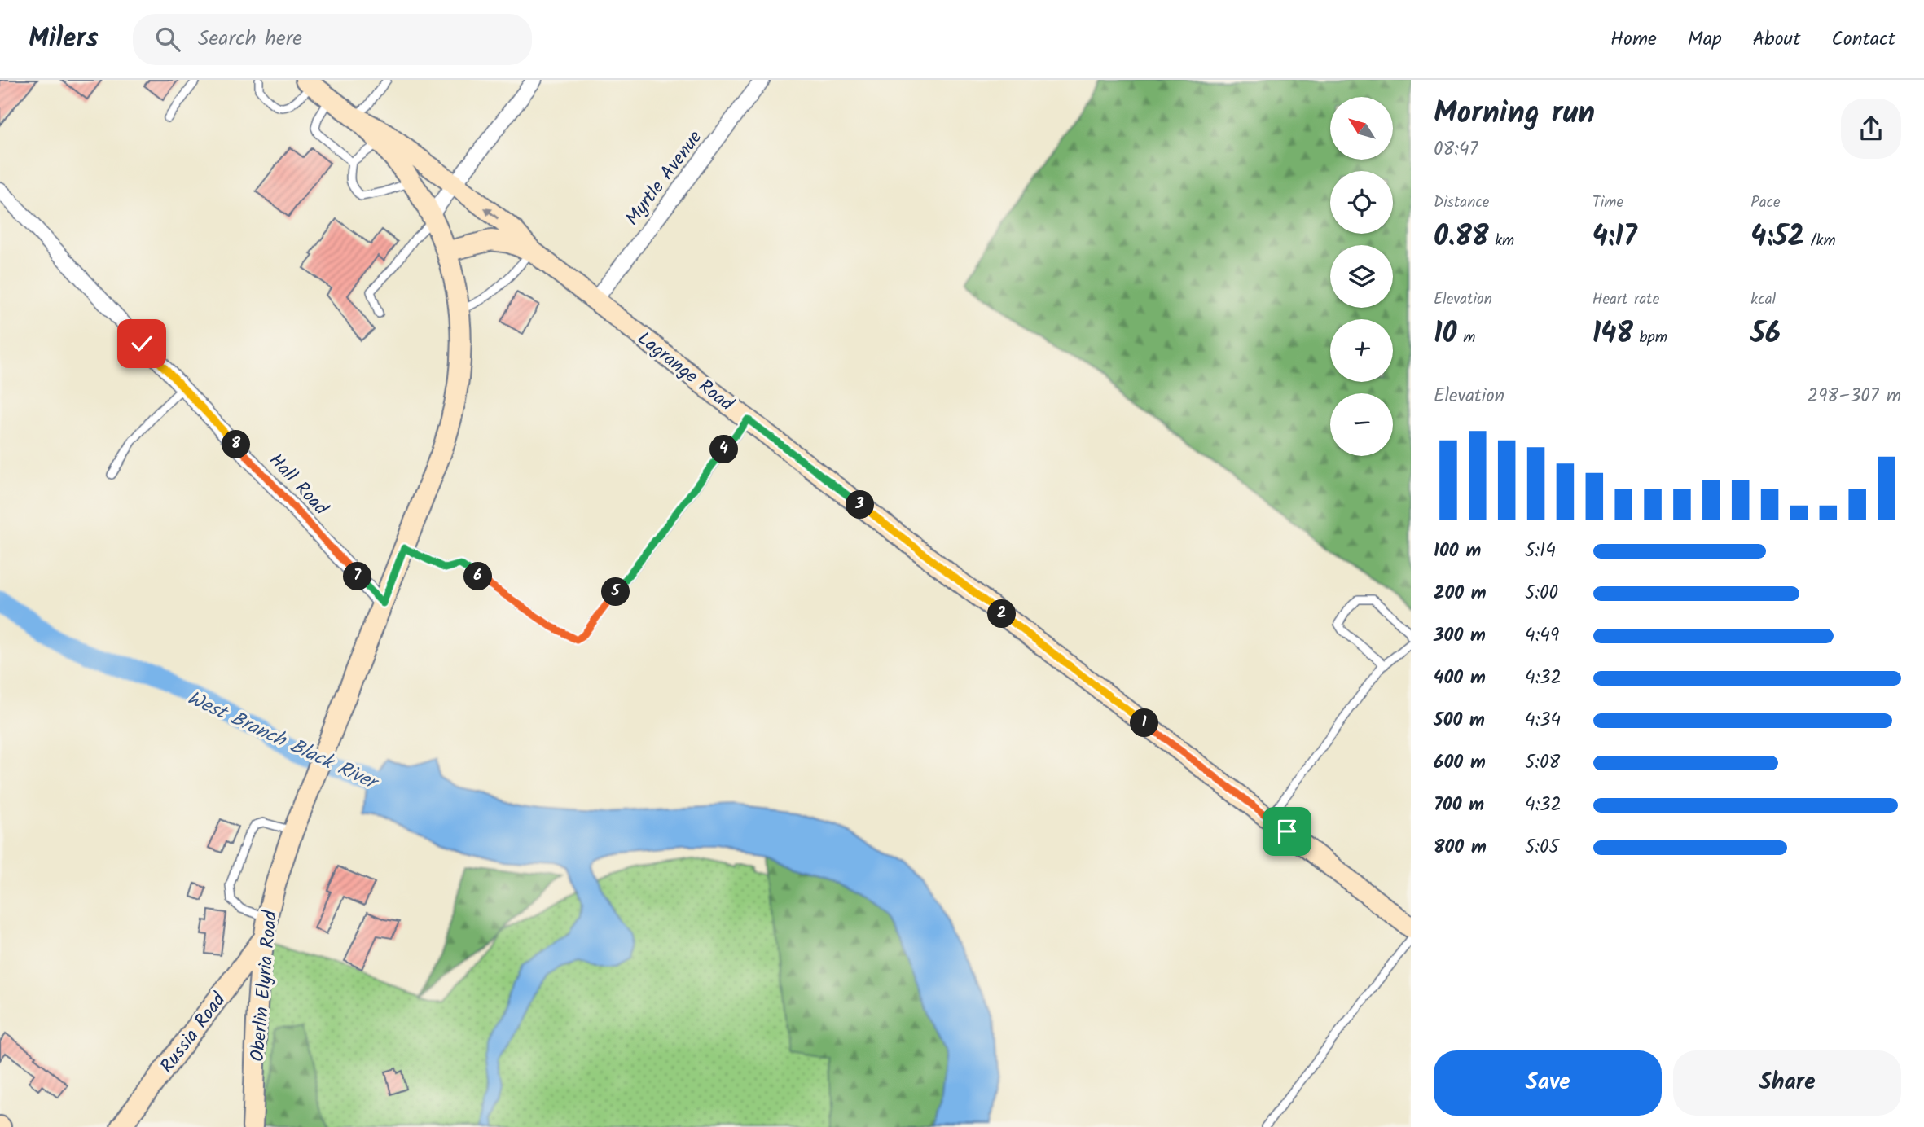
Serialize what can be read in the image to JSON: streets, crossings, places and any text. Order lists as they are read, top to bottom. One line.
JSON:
{"streets":{"main road":["Lagrange Road","Oberlin Elyria Road","Russia Road"],"street":["Myrtle Avenue","Hall Road"]},"crossings":[["Myrtle Avenue","Lagrange Road"],["Lagrange Road","Oberlin Elyria Road"],["Hall Road","Oberlin Elyria Road"],["Oberlin Elyria Road","Russia Road"]],"water":["West Branch Black River"],"north":"top left","page":{"header":"Milers","search":"Search here","nav":["Home","Map","About","Contact"],"heading":["Morning run","08:47"],"map_buttons":["+","−"],"stats":[["Distance","0.88 km"],["Time","4:17"],["Pace","4:52 /km"],["Elevation","10 m"],["Heart rate","148 bpm"],["kcal","56"]],"chart":["Elevation","298–307 m"],"pins":["8","4","3","6","7","5","2","1"],"list":[{"name":"100 m","note":"5:14"},{"name":"200 m","note":"5:00"},{"name":"300 m","note":"4:49"},{"name":"400 m","note":"4:32"},{"name":"500 m","note":"4:34"},{"name":"600 m","note":"5:08"},{"name":"700 m","note":"4:32"},{"name":"800 m","note":"5:05"}],"buttons":["Save","Share"]}}
